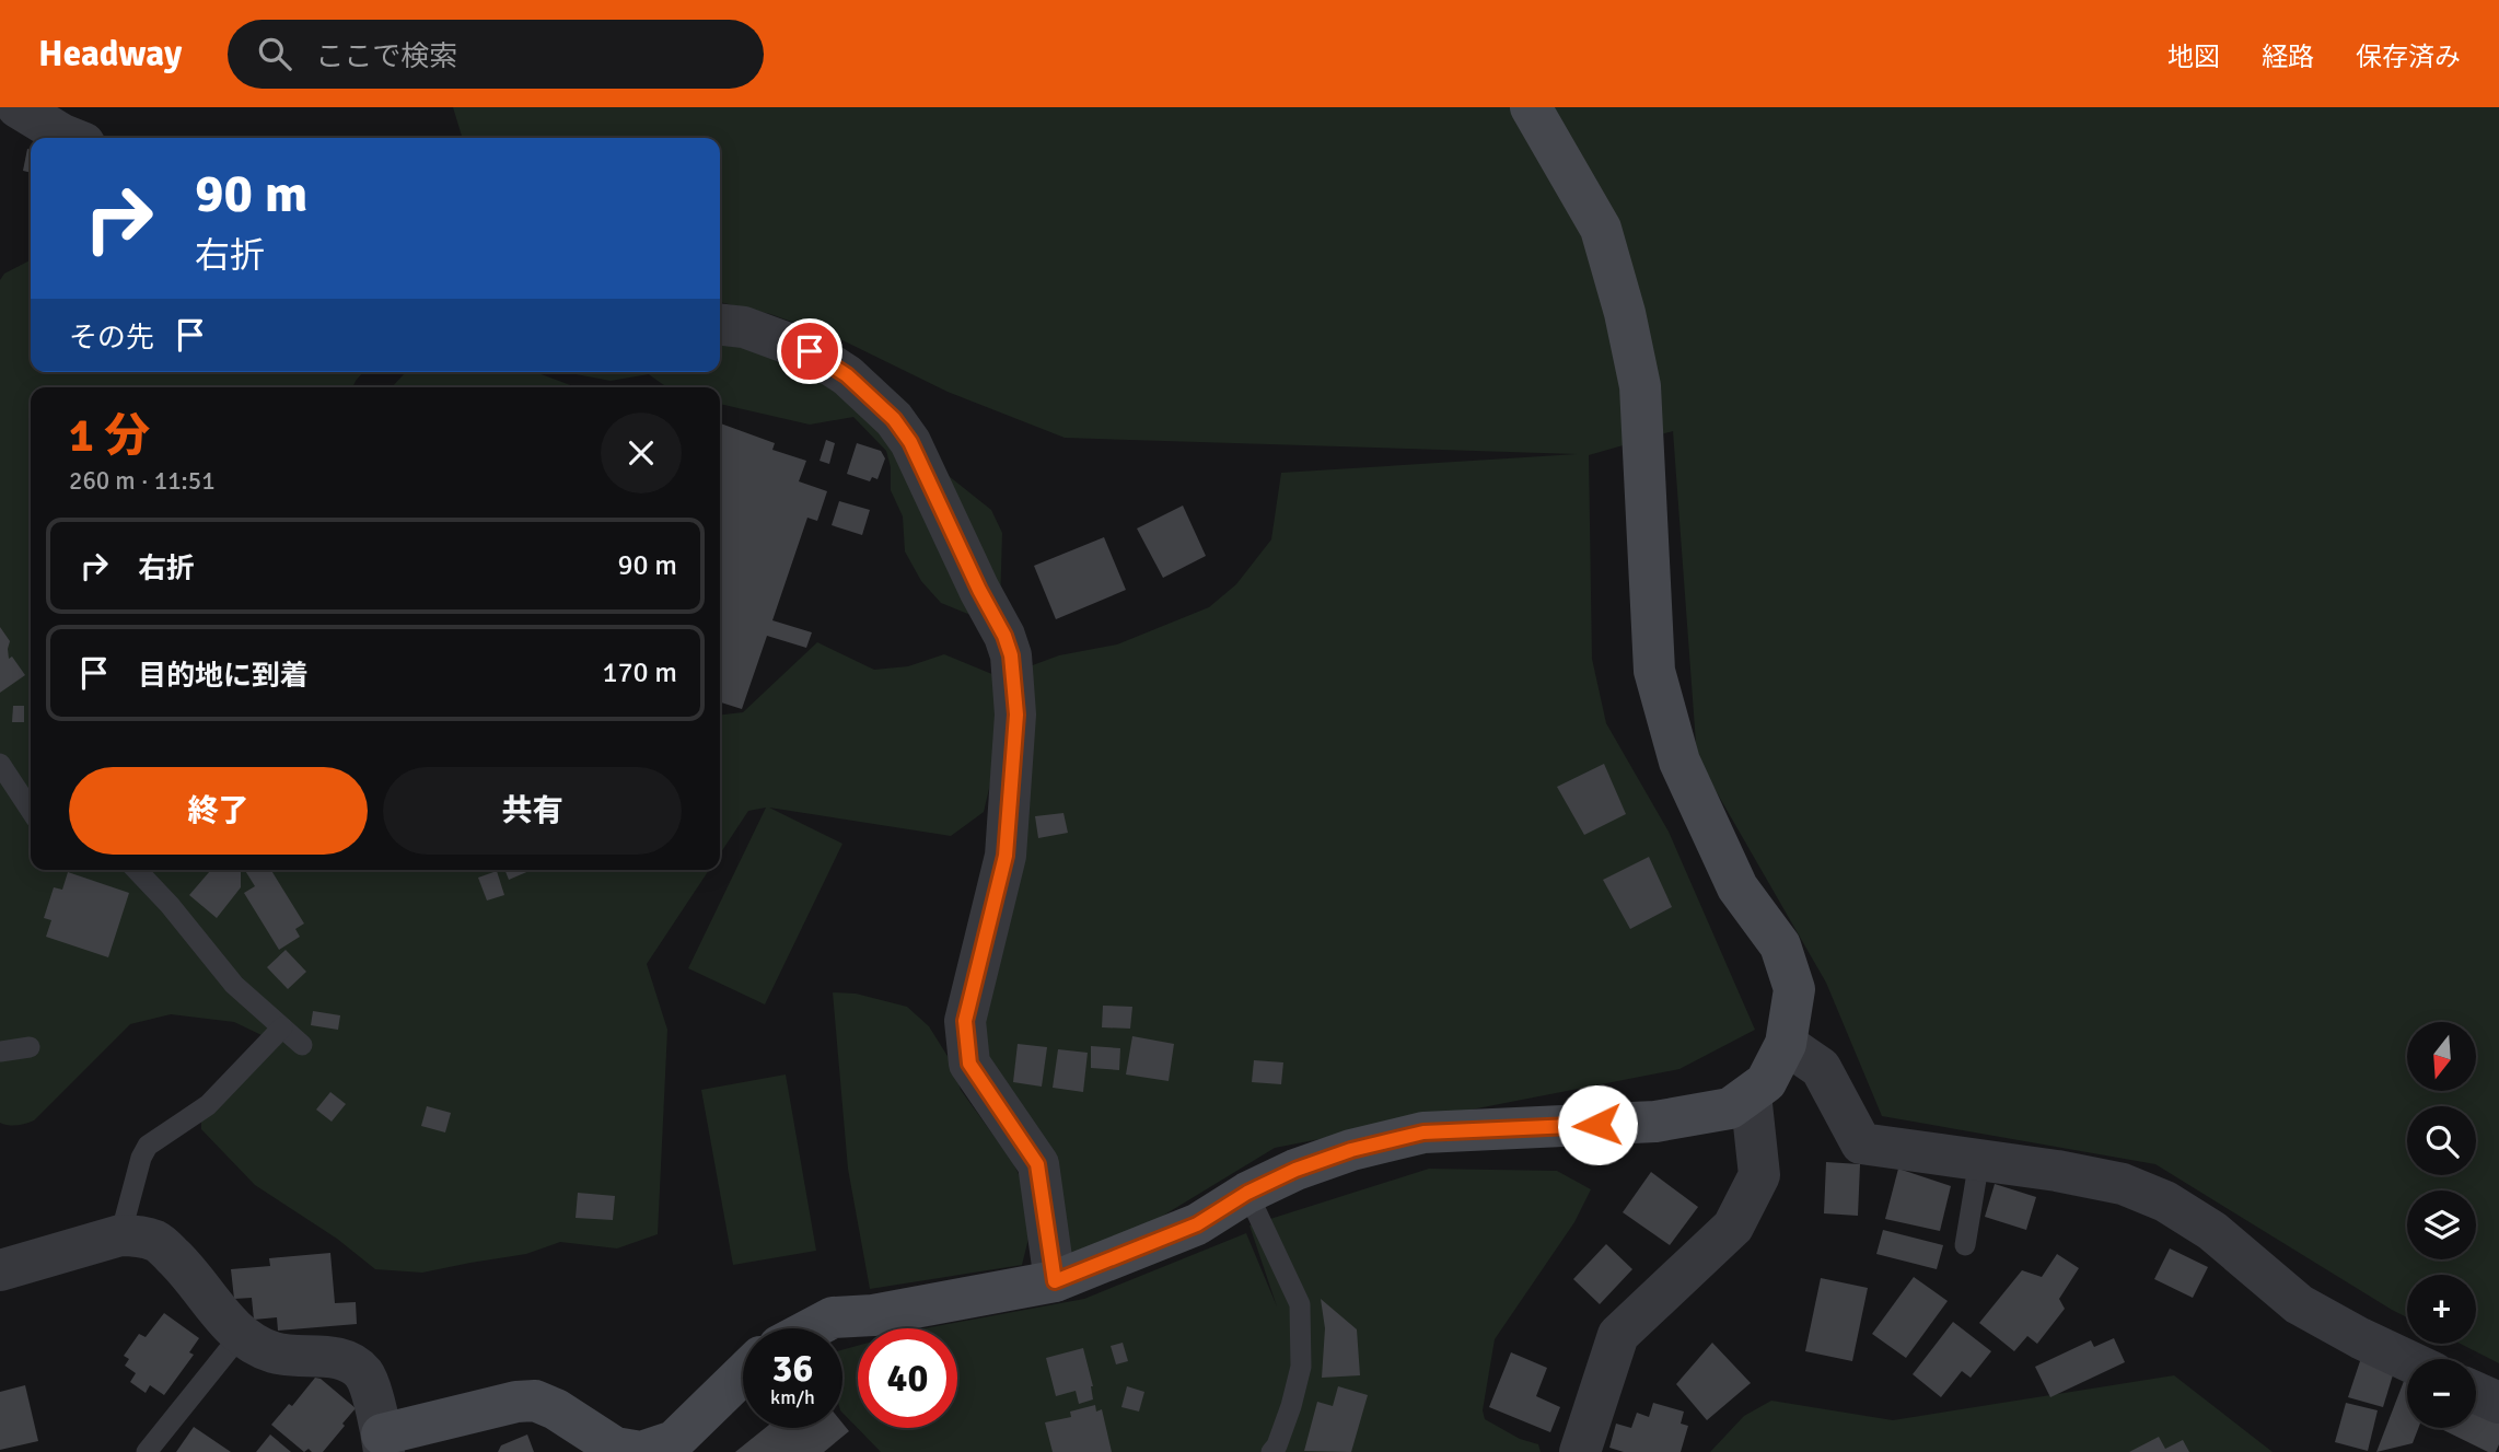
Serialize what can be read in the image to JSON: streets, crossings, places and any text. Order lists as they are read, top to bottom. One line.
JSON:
{"north":"bottom","page":{"header":"Headway","search":"ここで検索","nav":["地図","経路","保存済み"],"turn":["90 m","右折"],"then":"その先","heading":["1 分","260 m · 11:51"],"list":[{"name":"右折","value":"90 m"},{"name":"目的地に到着","value":"170 m"}],"buttons":["終了","共有"],"map_buttons":["+","−"],"speed":"36 km/h","limit":"40"}}
